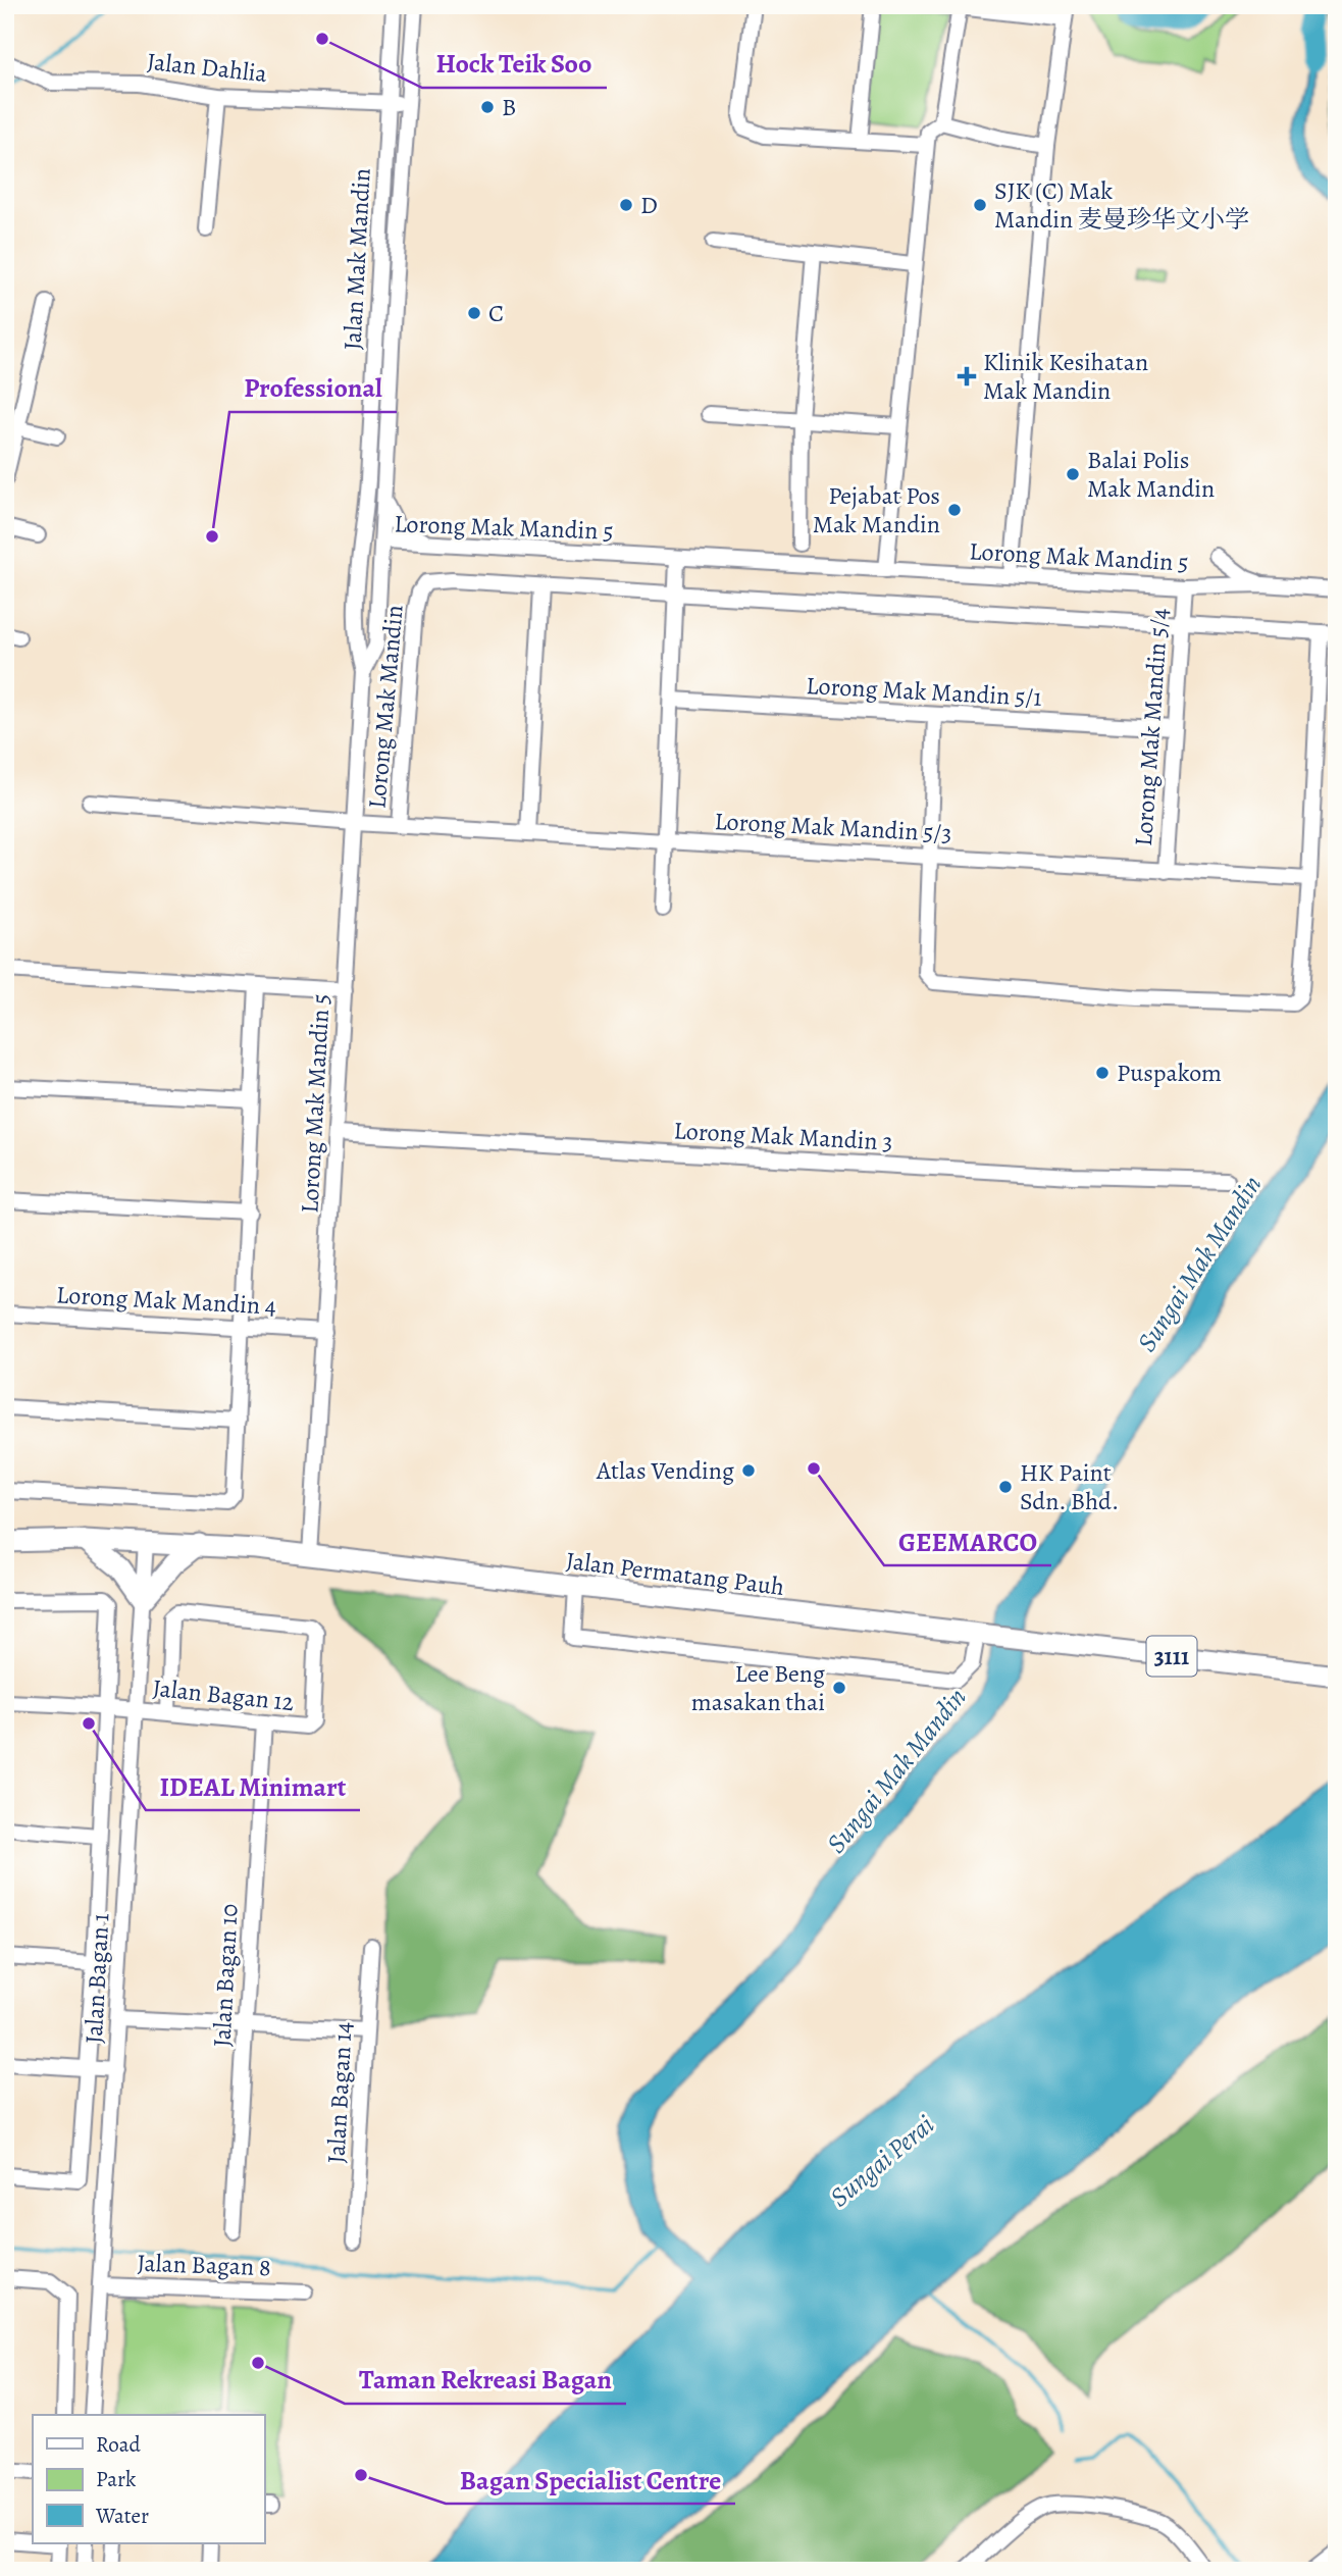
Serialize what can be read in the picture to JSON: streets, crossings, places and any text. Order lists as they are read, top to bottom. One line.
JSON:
{"streets":{"main road":["Jalan Permatang Pauh","3111"],"street":["Jalan Dahlia","Jalan Mak Mandin","Lorong Mak Mandin 5","Lorong Mak Mandin 5/1","Lorong Mak Mandin","Lorong Mak Mandin 5/4","Lorong Mak Mandin 5/3","Lorong Mak Mandin 3","Lorong Mak Mandin 4","Jalan Bagan 12","Jalan Bagan 10","Jalan Bagan 1","Jalan Bagan 14","Jalan Bagan 8"]},"crossings":[["Jalan Dahlia","Jalan Mak Mandin"],["Jalan Mak Mandin","Lorong Mak Mandin 5"],["Lorong Mak Mandin 5","Lorong Mak Mandin 5/4"],["Lorong Mak Mandin 5","Lorong Mak Mandin 5/3"],["Lorong Mak Mandin 5","Lorong Mak Mandin 3"],["Lorong Mak Mandin 5","Lorong Mak Mandin 4"],["Lorong Mak Mandin 5","Jalan Permatang Pauh"],["Lorong Mak Mandin 5/1","Lorong Mak Mandin 5/4"],["Lorong Mak Mandin","Lorong Mak Mandin 5/3"],["Lorong Mak Mandin 5/4","Lorong Mak Mandin 5/3"],["Jalan Permatang Pauh","Jalan Bagan 1"],["Jalan Bagan 12","Jalan Bagan 10"],["Jalan Bagan 12","Jalan Bagan 1"],["Jalan Bagan 1","Jalan Bagan 8"]],"water":["Sungai Mak Mandin","Sungai Perai"],"places":{"other":["Hock Teik Soo","B","D","SJK (C) Mak Mandin 麦曼珍华文小学","C","Balai Polis Mak Mandin","Pejabat Pos Mak Mandin","Professional","Puspakom","GEEMARCO","Atlas Vending","HK Paint Sdn. Bhd.","Lee Beng masakan thai","IDEAL Minimart","Taman Rekreasi Bagan","Bagan Specialist Centre"],"health":["Klinik Kesihatan Mak Mandin"]},"legend":["Road","Park","Water"]}
